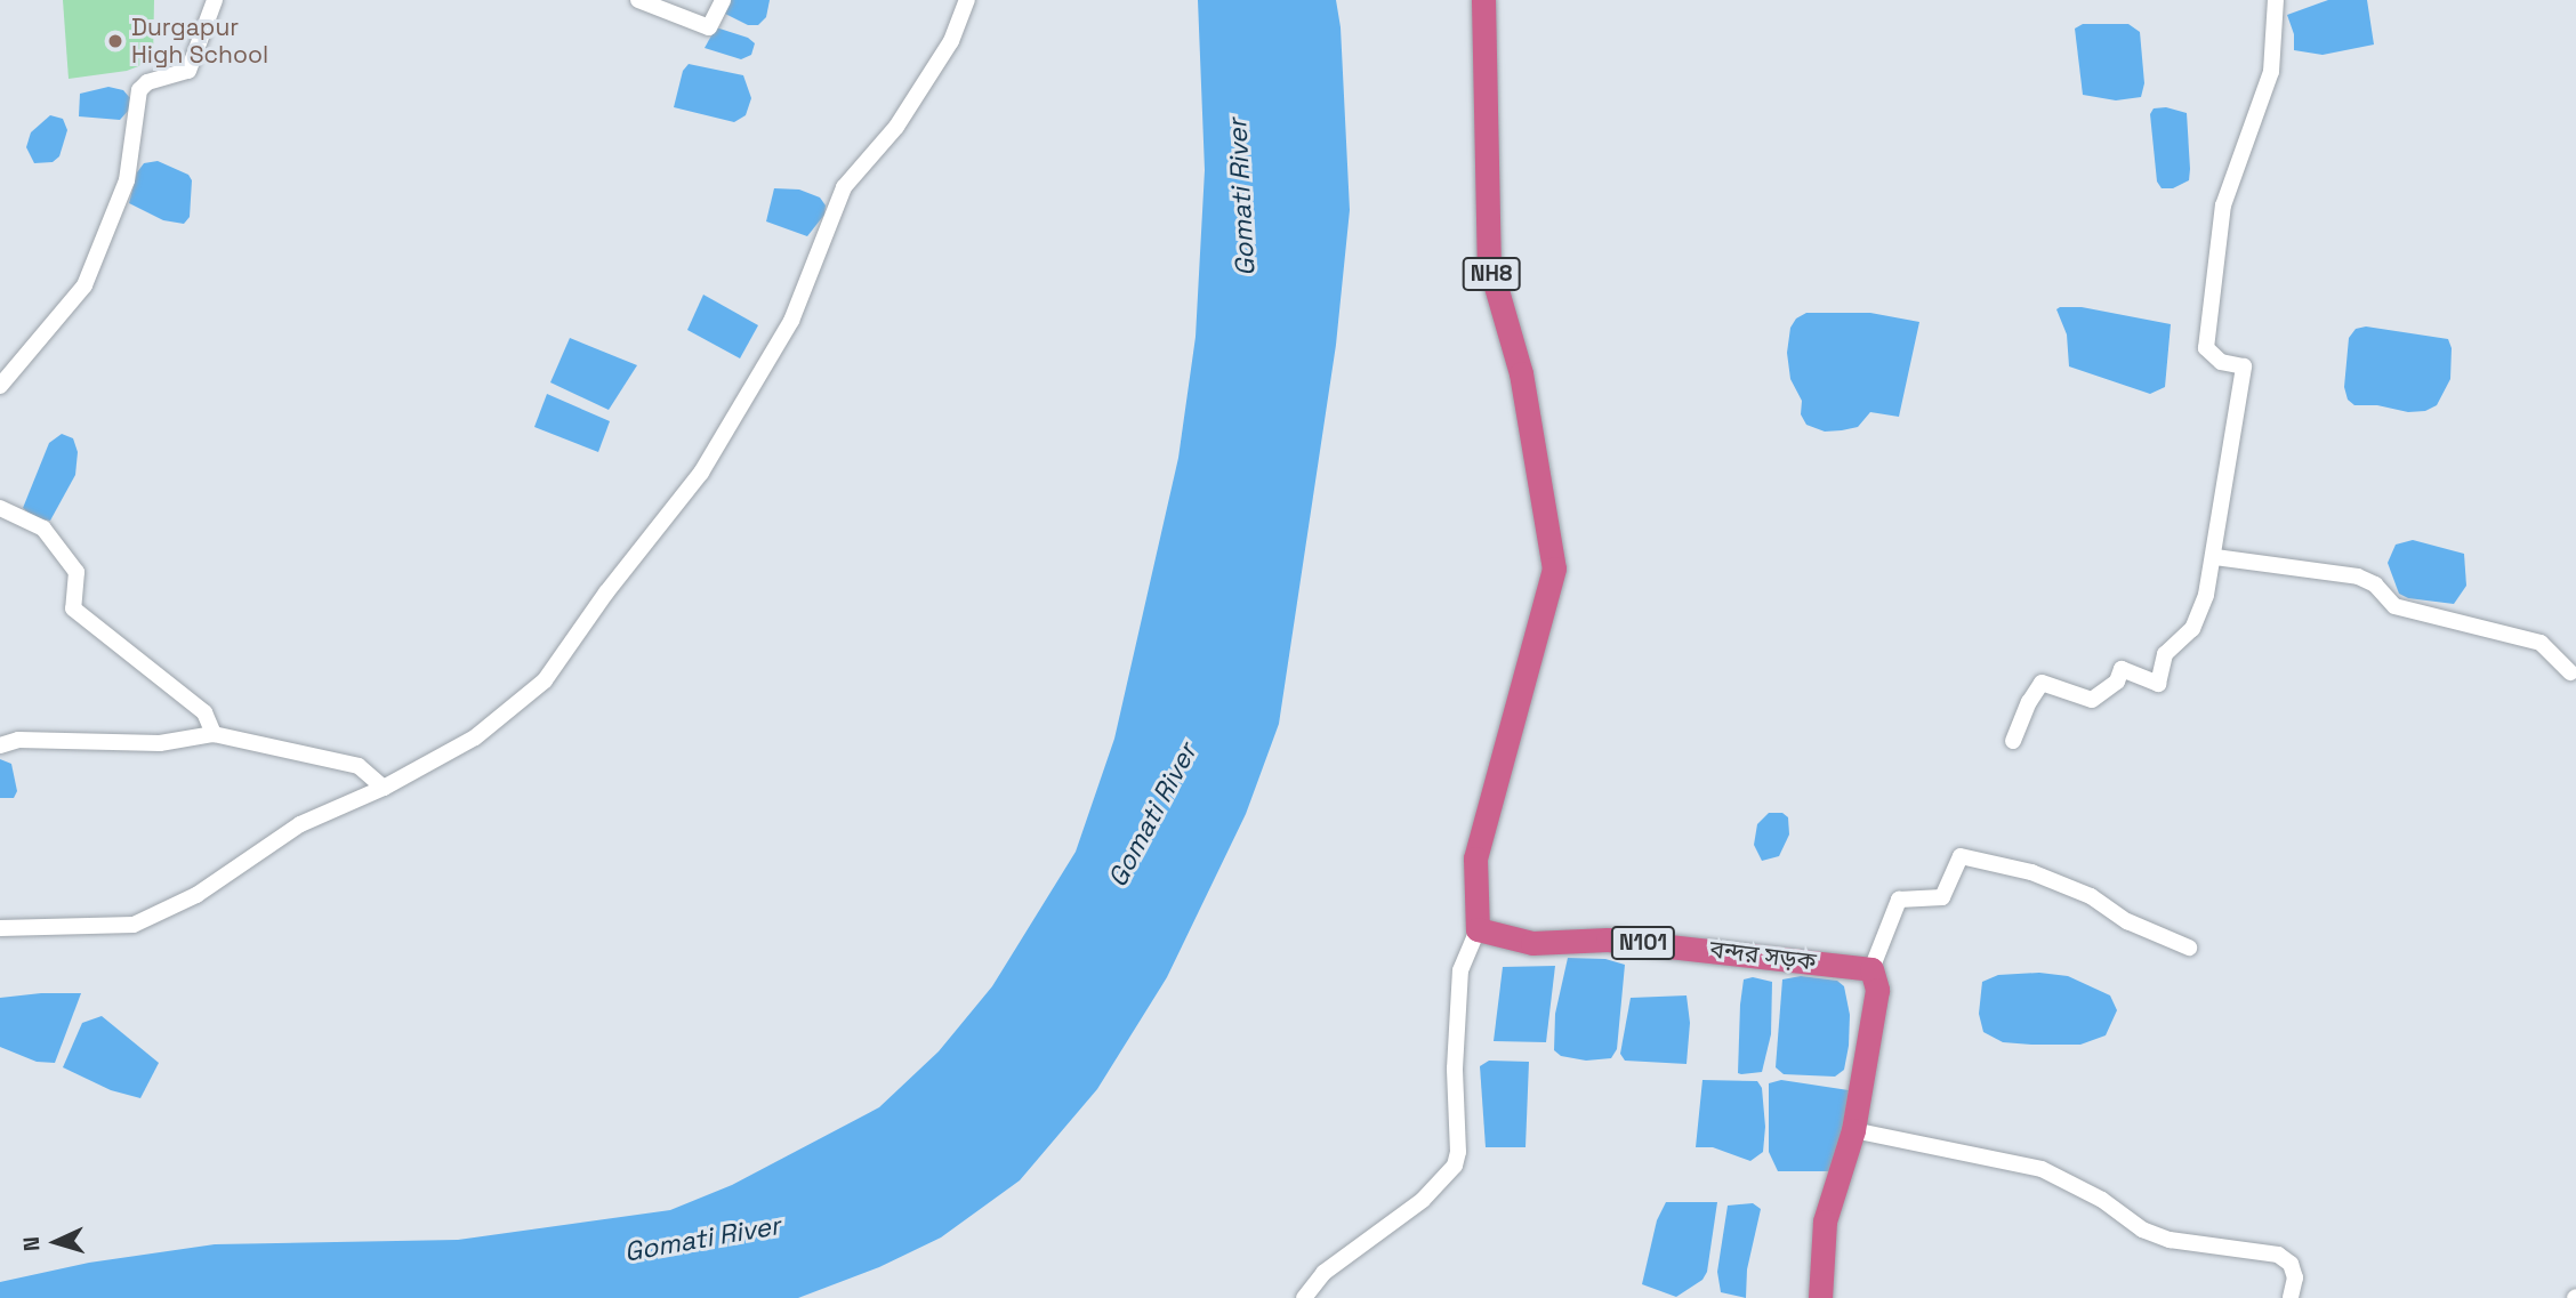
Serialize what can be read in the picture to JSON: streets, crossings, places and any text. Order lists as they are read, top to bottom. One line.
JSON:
{"streets":{"highway":["NH8","N101","বন্দর সড়ক"]},"crossings":[["NH8","বন্দর সড়ক"]],"water":["Gomati River"],"places":["Durgapur High School"],"north":"left"}
